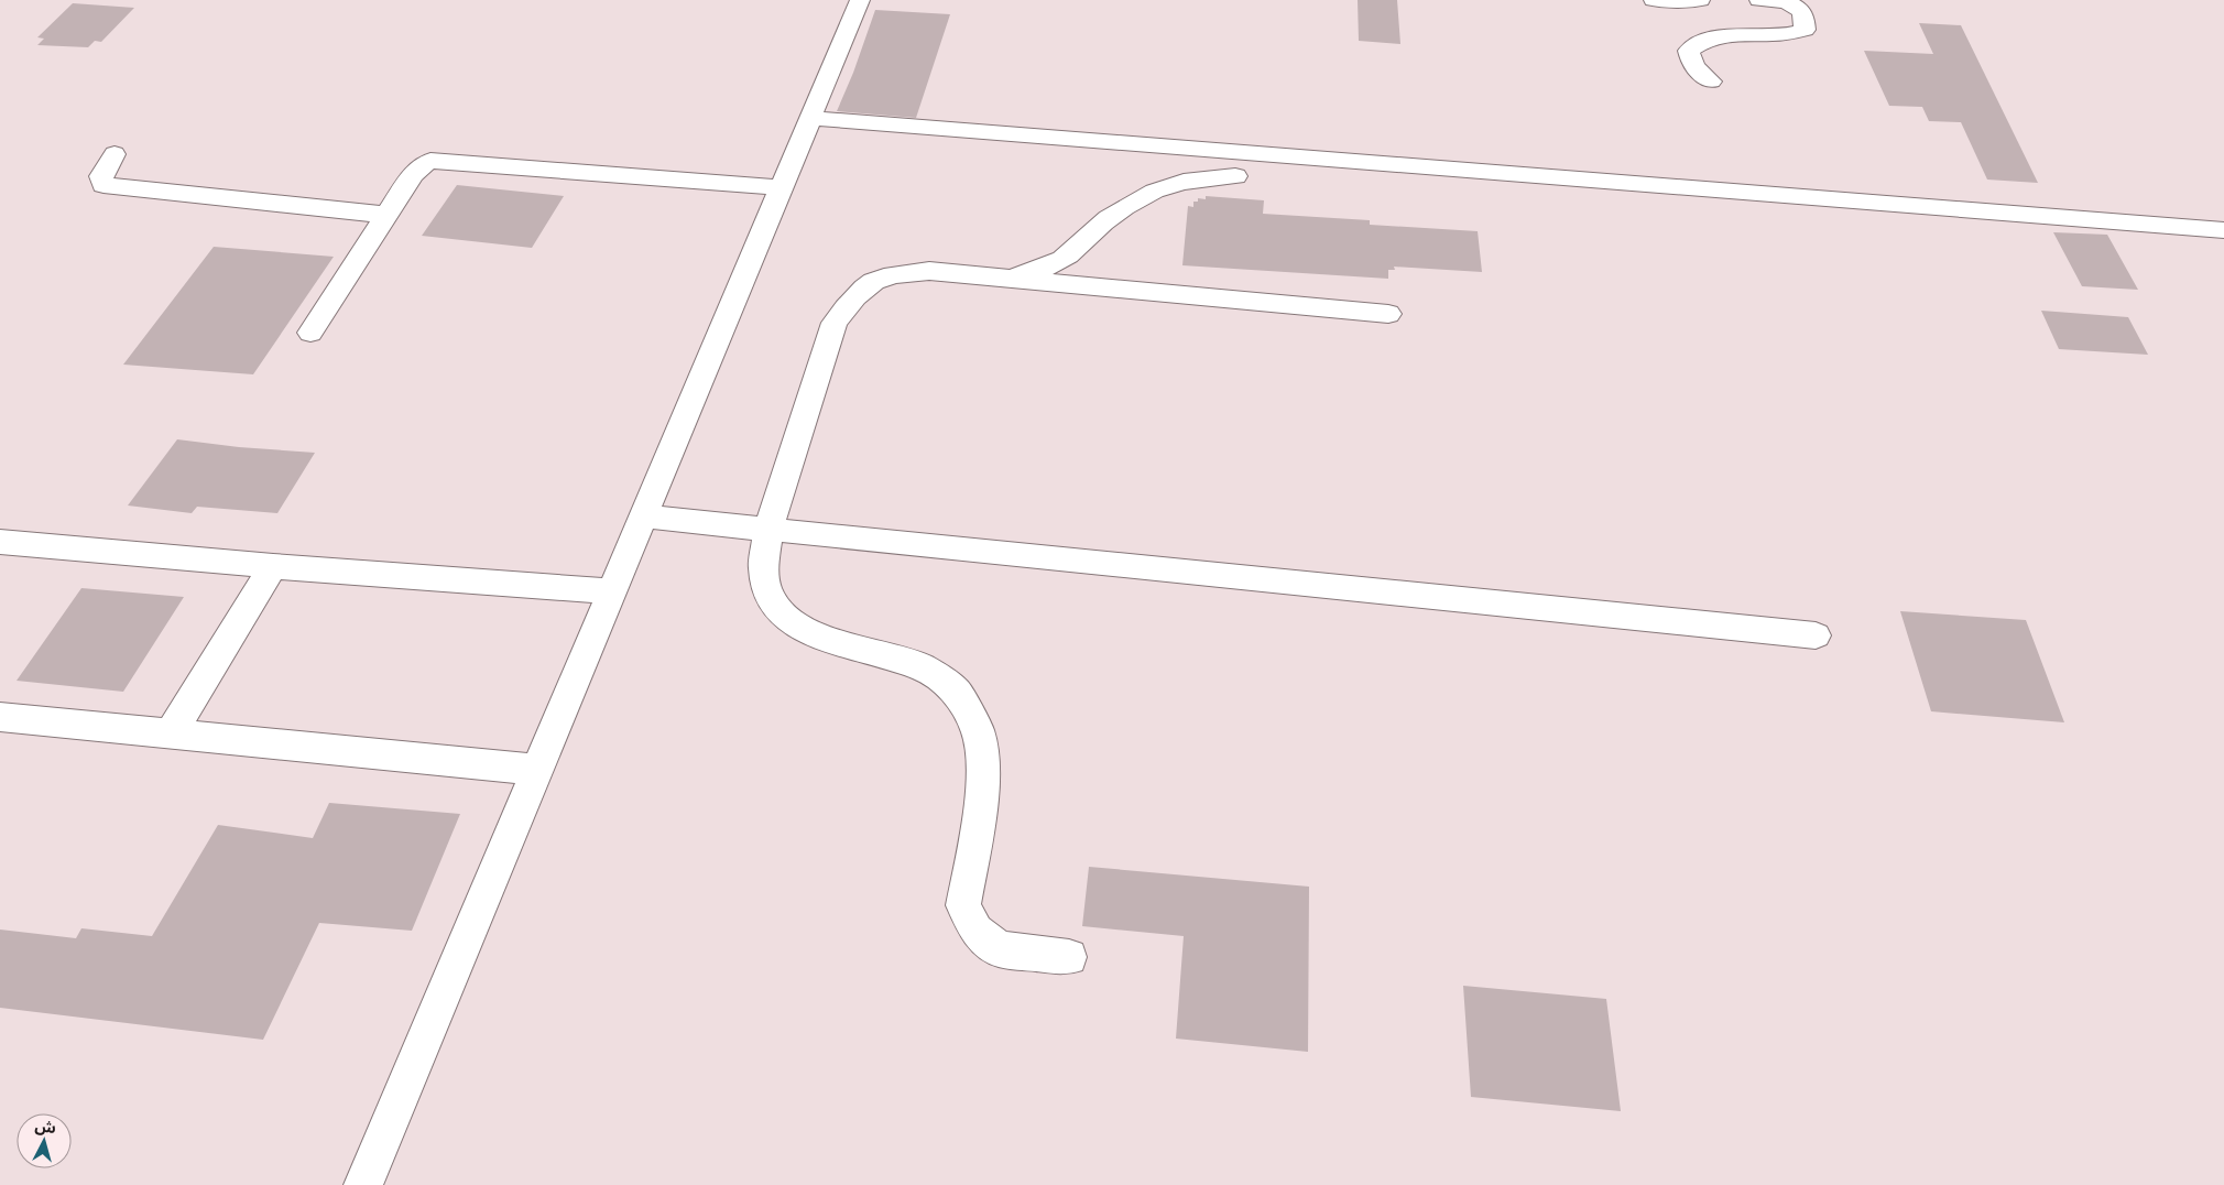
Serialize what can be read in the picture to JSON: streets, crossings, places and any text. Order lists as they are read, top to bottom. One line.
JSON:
{"north":"top"}
